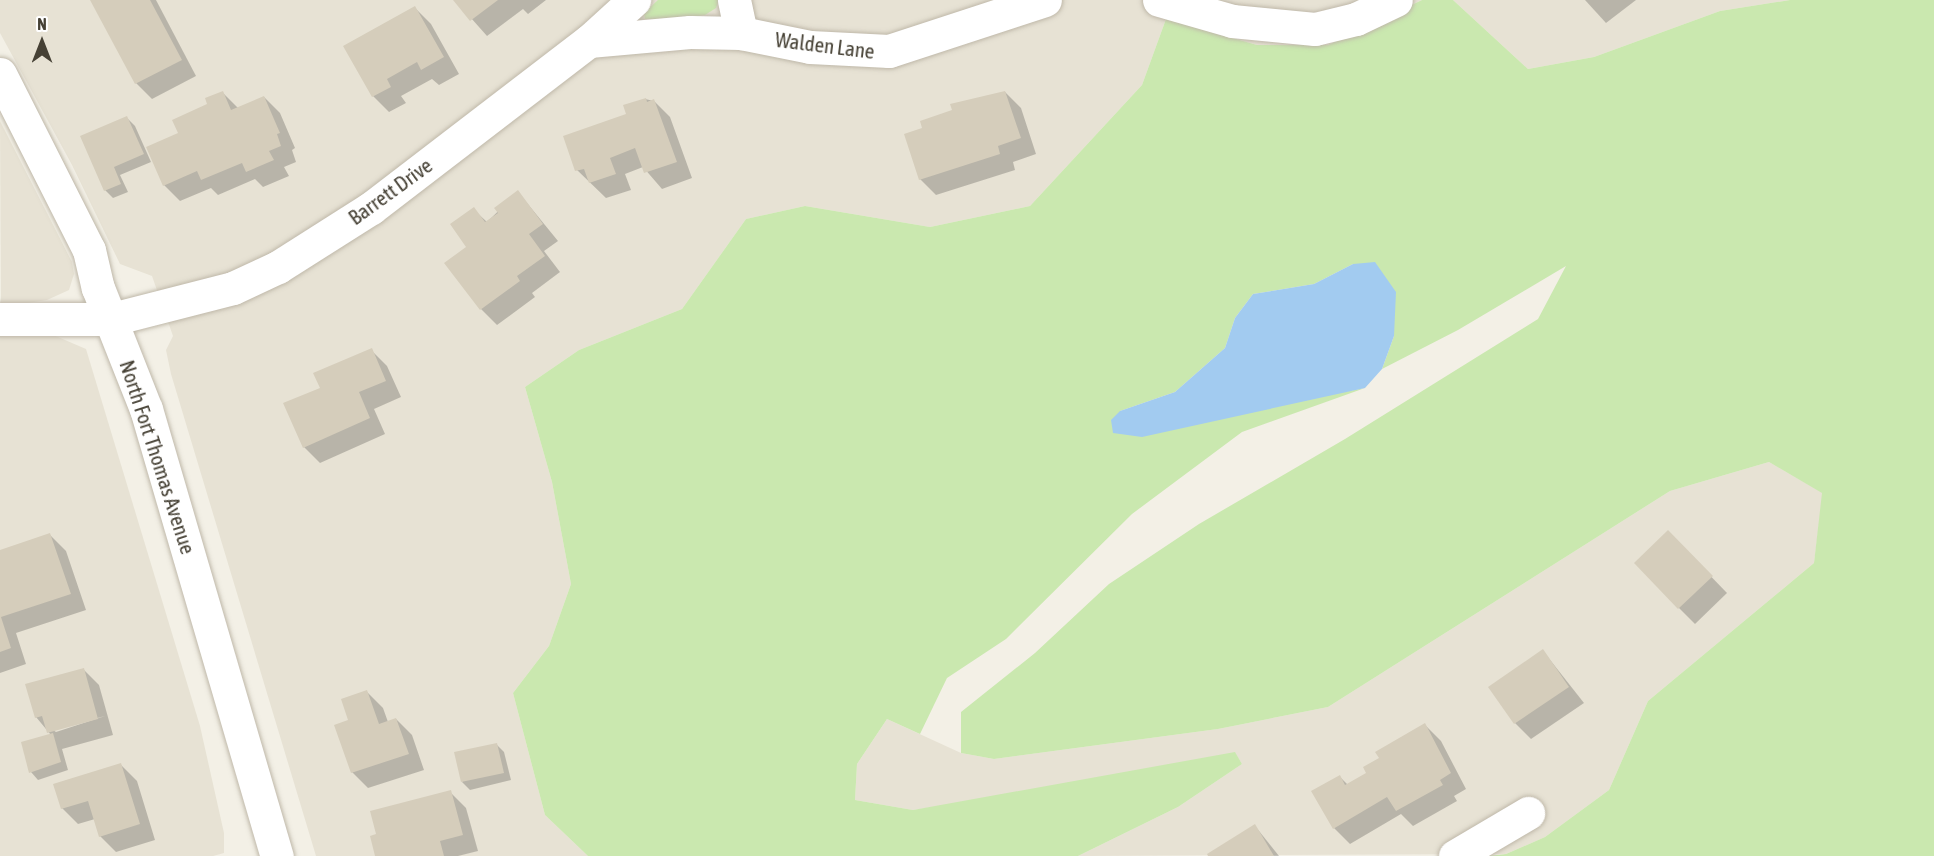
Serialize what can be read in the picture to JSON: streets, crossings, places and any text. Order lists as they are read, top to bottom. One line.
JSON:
{"streets":{"street":["Walden Lane","Barrett Drive","North Fort Thomas Avenue"]},"crossings":[["Walden Lane","Barrett Drive"],["Barrett Drive","North Fort Thomas Avenue"]],"north":"top"}
